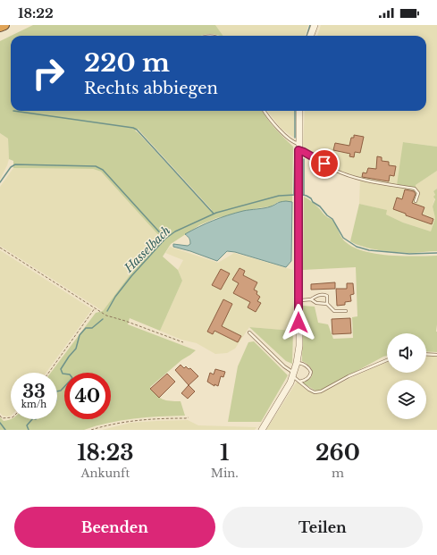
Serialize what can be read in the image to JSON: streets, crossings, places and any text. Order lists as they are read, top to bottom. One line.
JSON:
{"water":["Hasselbach"],"page":{"status":"18:22","turn":["220 m","Rechts abbiegen"],"speed":"33 km/h","limit":"40","eta":["18:23","Ankunft","1","Min.","260","m"],"buttons":["Beenden","Teilen"]}}
